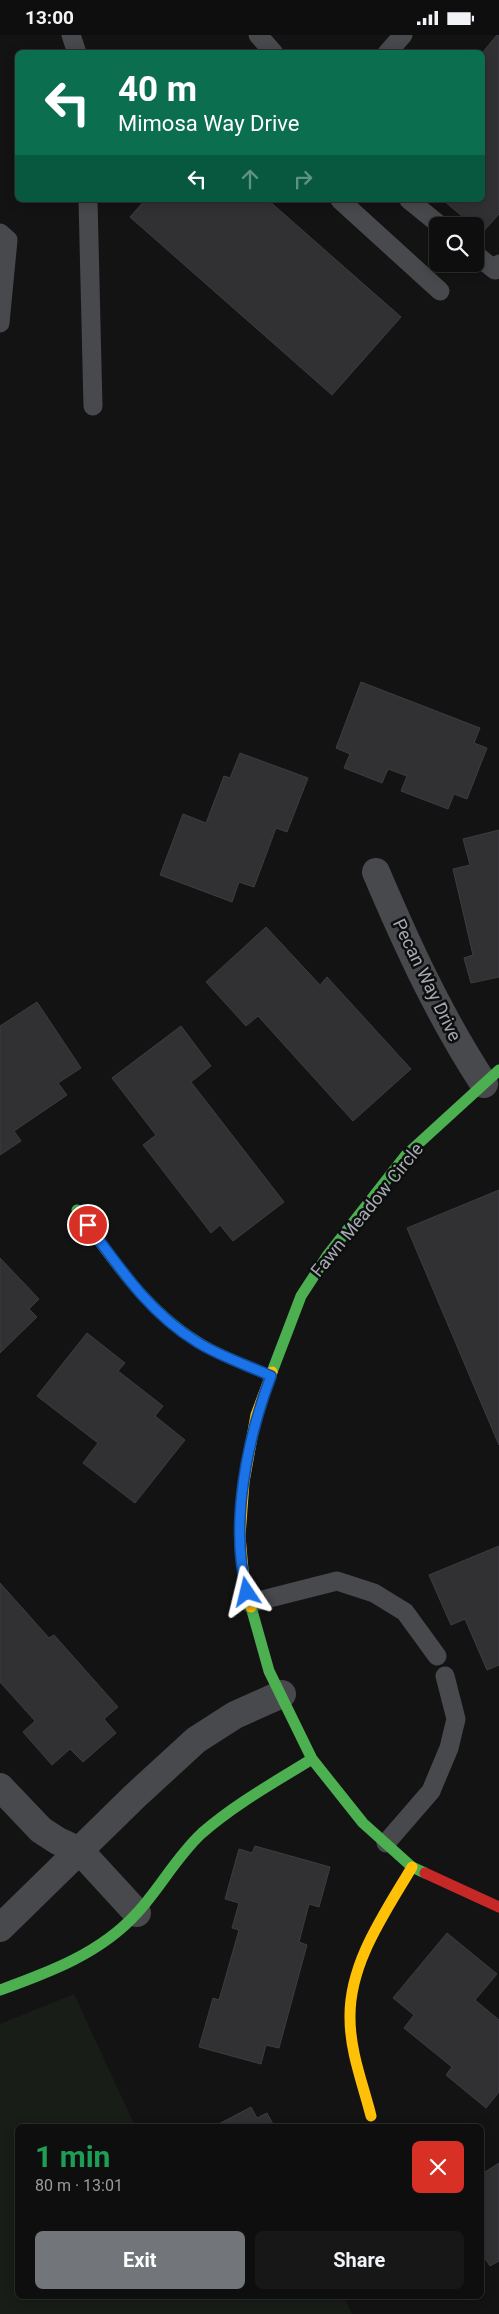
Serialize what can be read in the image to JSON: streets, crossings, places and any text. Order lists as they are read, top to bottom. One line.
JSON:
{"streets":{"street":["Pecan Way Drive","Fawn Meadow Circle"]},"crossings":[["Pecan Way Drive","Fawn Meadow Circle"]],"page":{"status":"13:00","turn":["40 m","Mimosa Way Drive"],"heading":["1 min","80 m · 13:01"],"buttons":["Exit","Share"]}}
